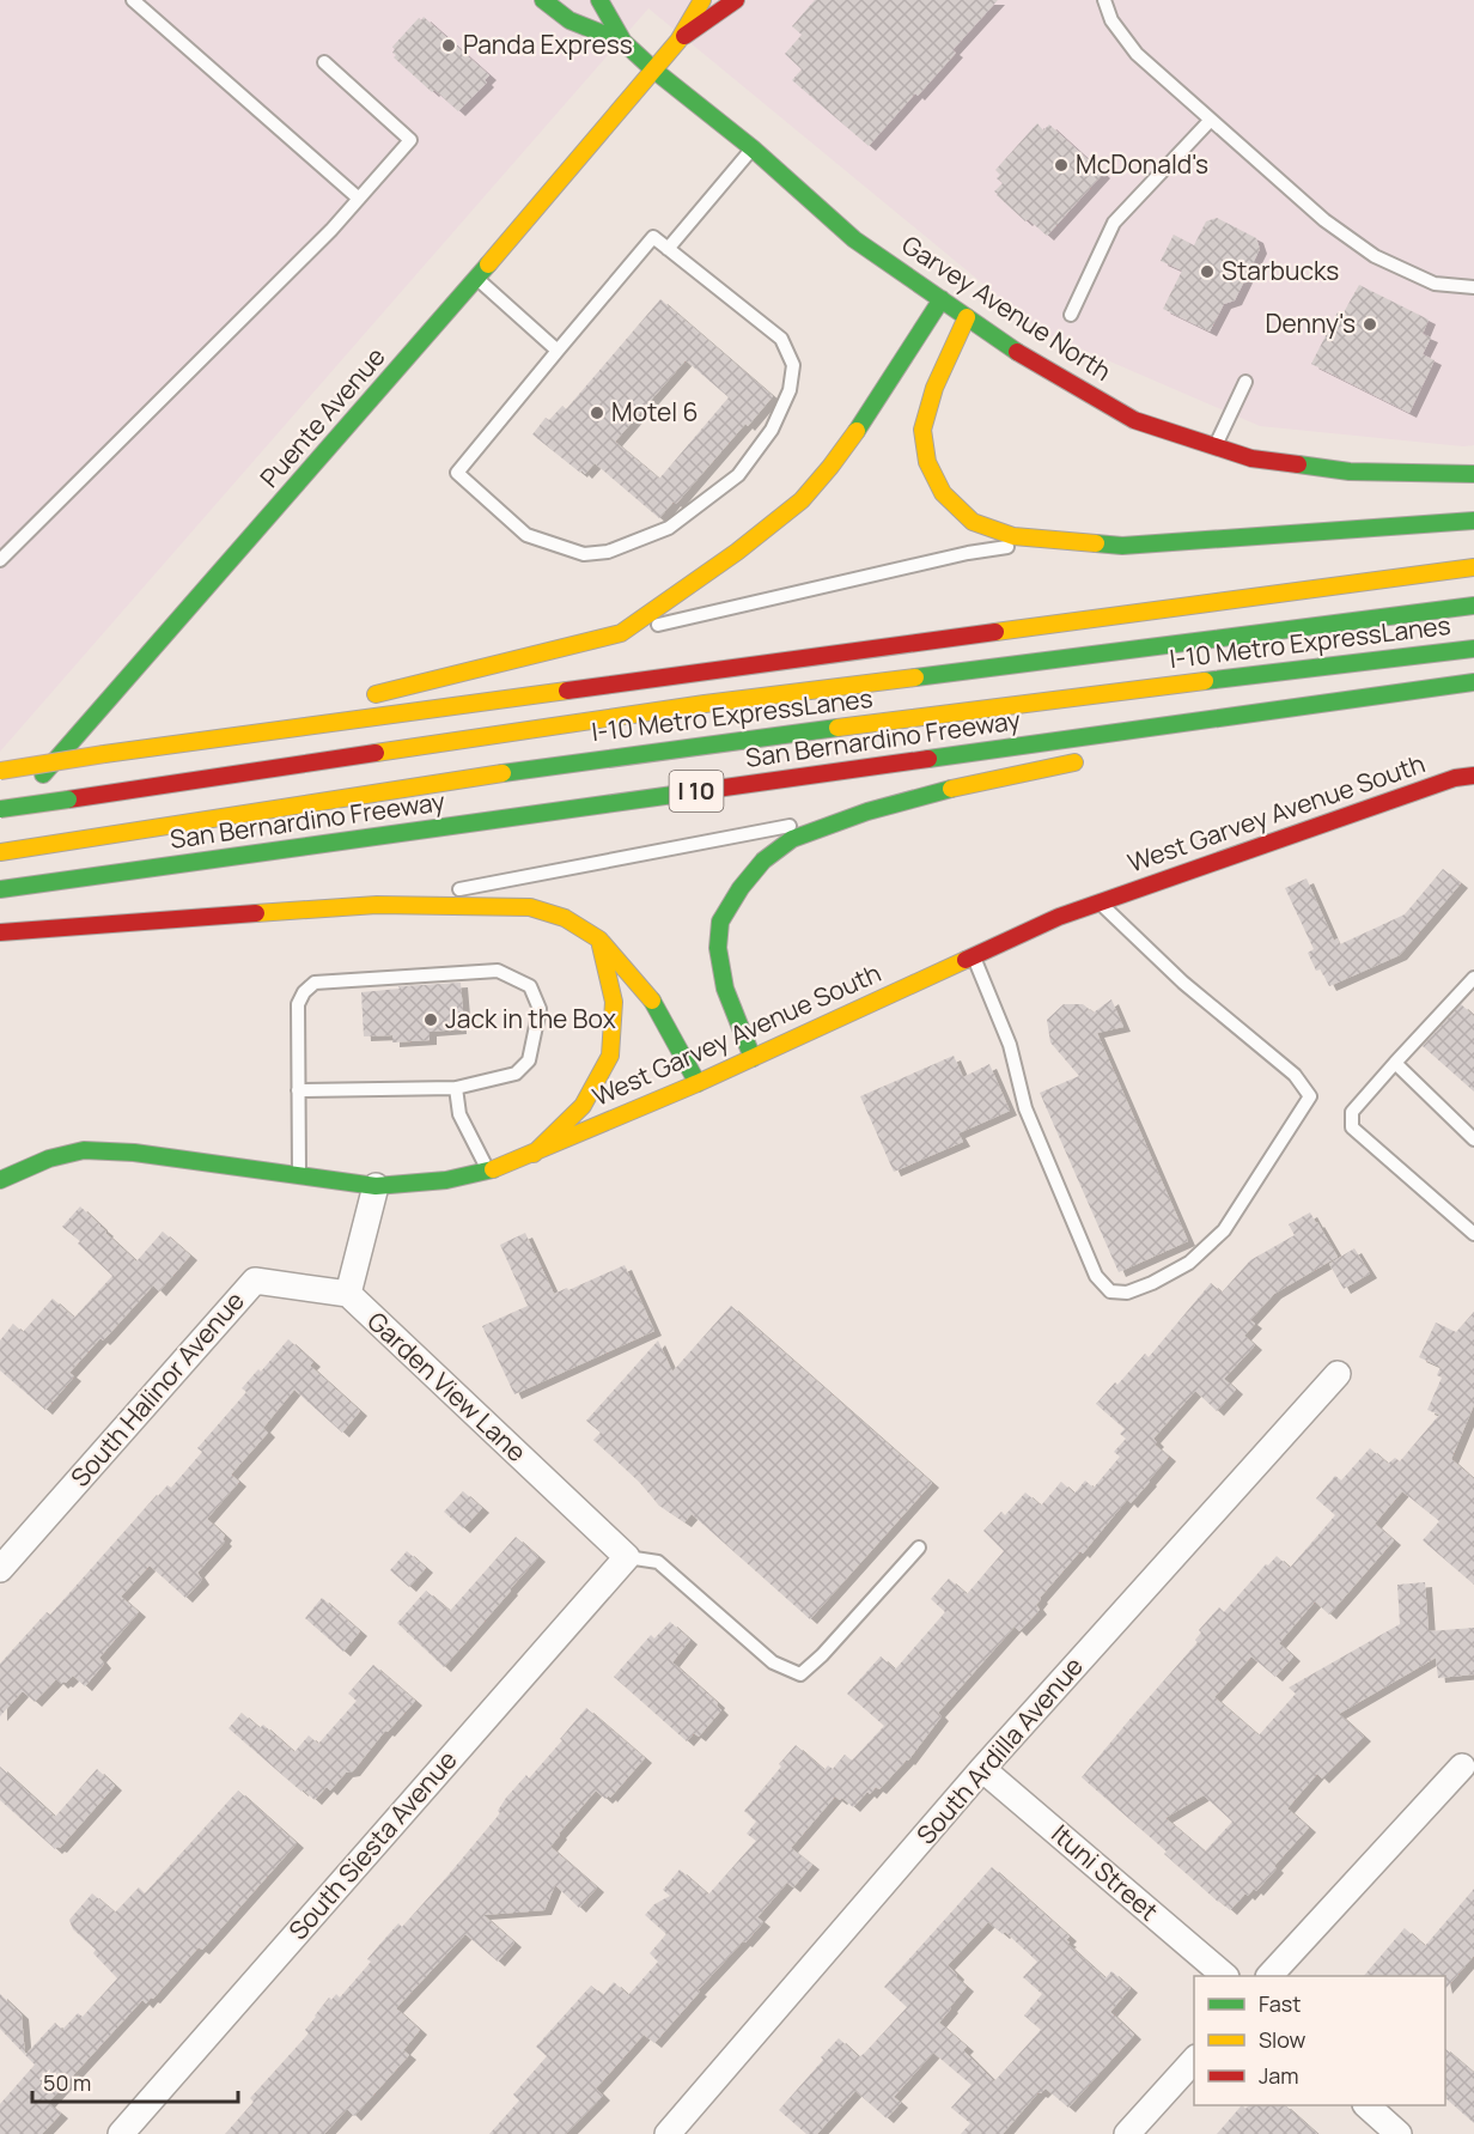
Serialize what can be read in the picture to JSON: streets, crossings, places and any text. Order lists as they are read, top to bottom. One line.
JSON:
{"streets":{"main road":["Garvey Avenue North","Puente Avenue","I-10 Metro ExpressLanes","San Bernardino Freeway","I 10","West Garvey Avenue South"],"street":["Garden View Lane","South Halinor Avenue","South Ardilla Avenue","South Siesta Avenue","Ituni Street"]},"crossings":[["Garvey Avenue North","Puente Avenue"],["West Garvey Avenue South","Garden View Lane"],["Garden View Lane","South Halinor Avenue"],["Garden View Lane","South Siesta Avenue"],["South Ardilla Avenue","Ituni Street"]],"places":["Panda Express","McDonald's","Starbucks","Denny's","Motel 6","Jack in the Box"],"legend":["Fast","Slow","Jam"],"scale_bar":"50 m"}
